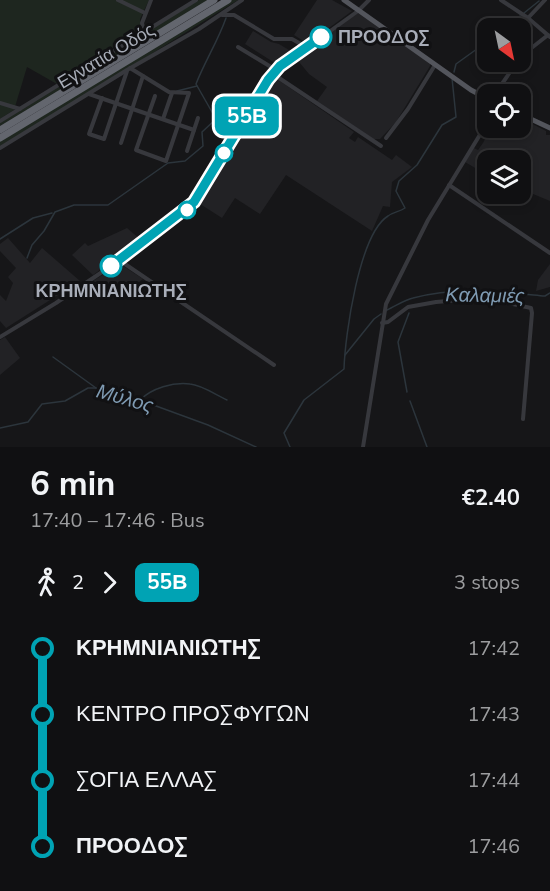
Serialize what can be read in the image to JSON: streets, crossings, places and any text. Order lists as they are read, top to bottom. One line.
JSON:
{"streets":{"highway":["Εγνατία Οδός"]},"water":["Καλαμιές","Μύλος"],"places":["ΠΡΟΟΔΟΣ","ΚΡΗΜΝΙΑΝΙΩΤΗΣ"],"lines":["bus line 55Β"],"north":"bottom right","page":{"on_map":"55Β","heading":["6 min","17:40 – 17:46 · Bus","€2.40"],"legs":["2","55Β","3 stops"],"list":[{"name":"ΚΡΗΜΝΙΑΝΙΩΤΗΣ","value":"17:42"},{"name":"ΚΕΝΤΡΟ ΠΡΟΣΦΥΓΩΝ","value":"17:43"},{"name":"ΣΟΓΙΑ ΕΛΛΑΣ","value":"17:44"},{"name":"ΠΡΟΟΔΟΣ","value":"17:46"}]}}
